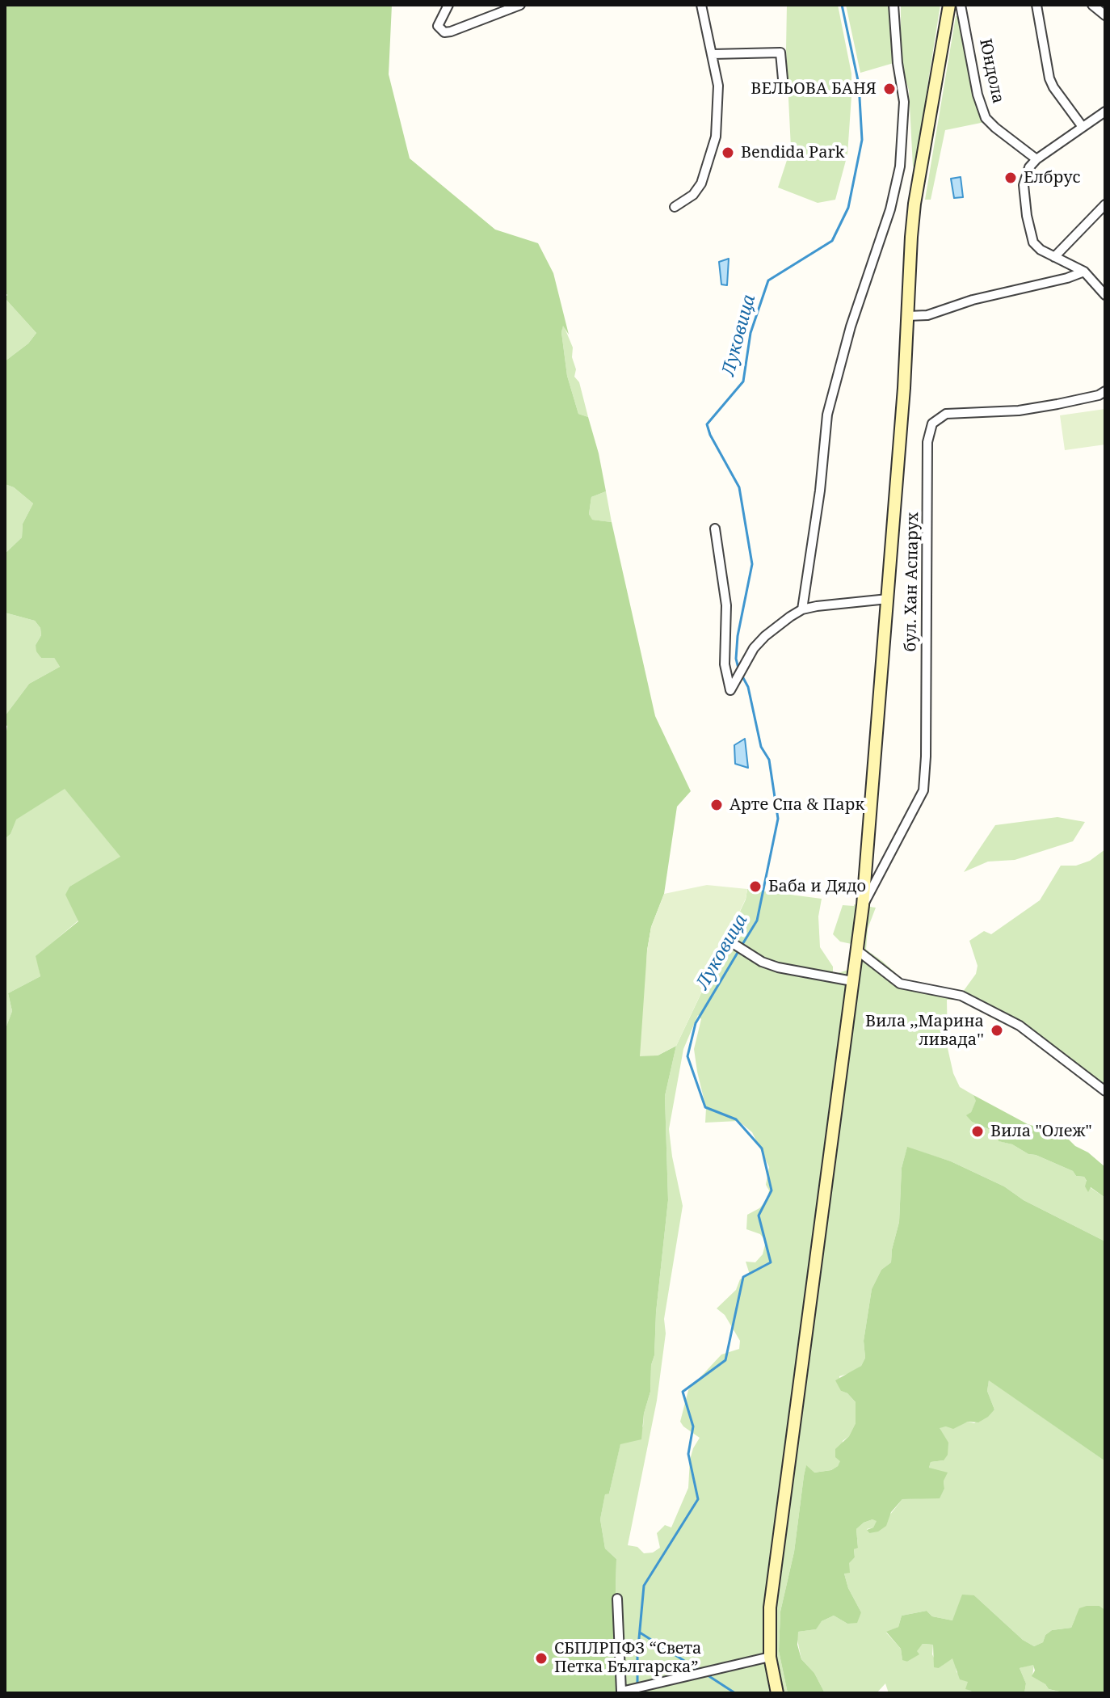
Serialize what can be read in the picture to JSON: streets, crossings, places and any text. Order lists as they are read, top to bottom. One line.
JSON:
{"streets":{"street":["Юндола","бул. Хан Аспарух"]},"water":["Луковица"],"places":["ВЕЛЬОВА БАНЯ","Bendida Park","Елбрус","Арте Спа & Парк","Баба и Дядо","Вила ,,Марина ливада''","Вила \"Олеж\"","СБПЛРПФЗ “Света Петка Българска”"]}
